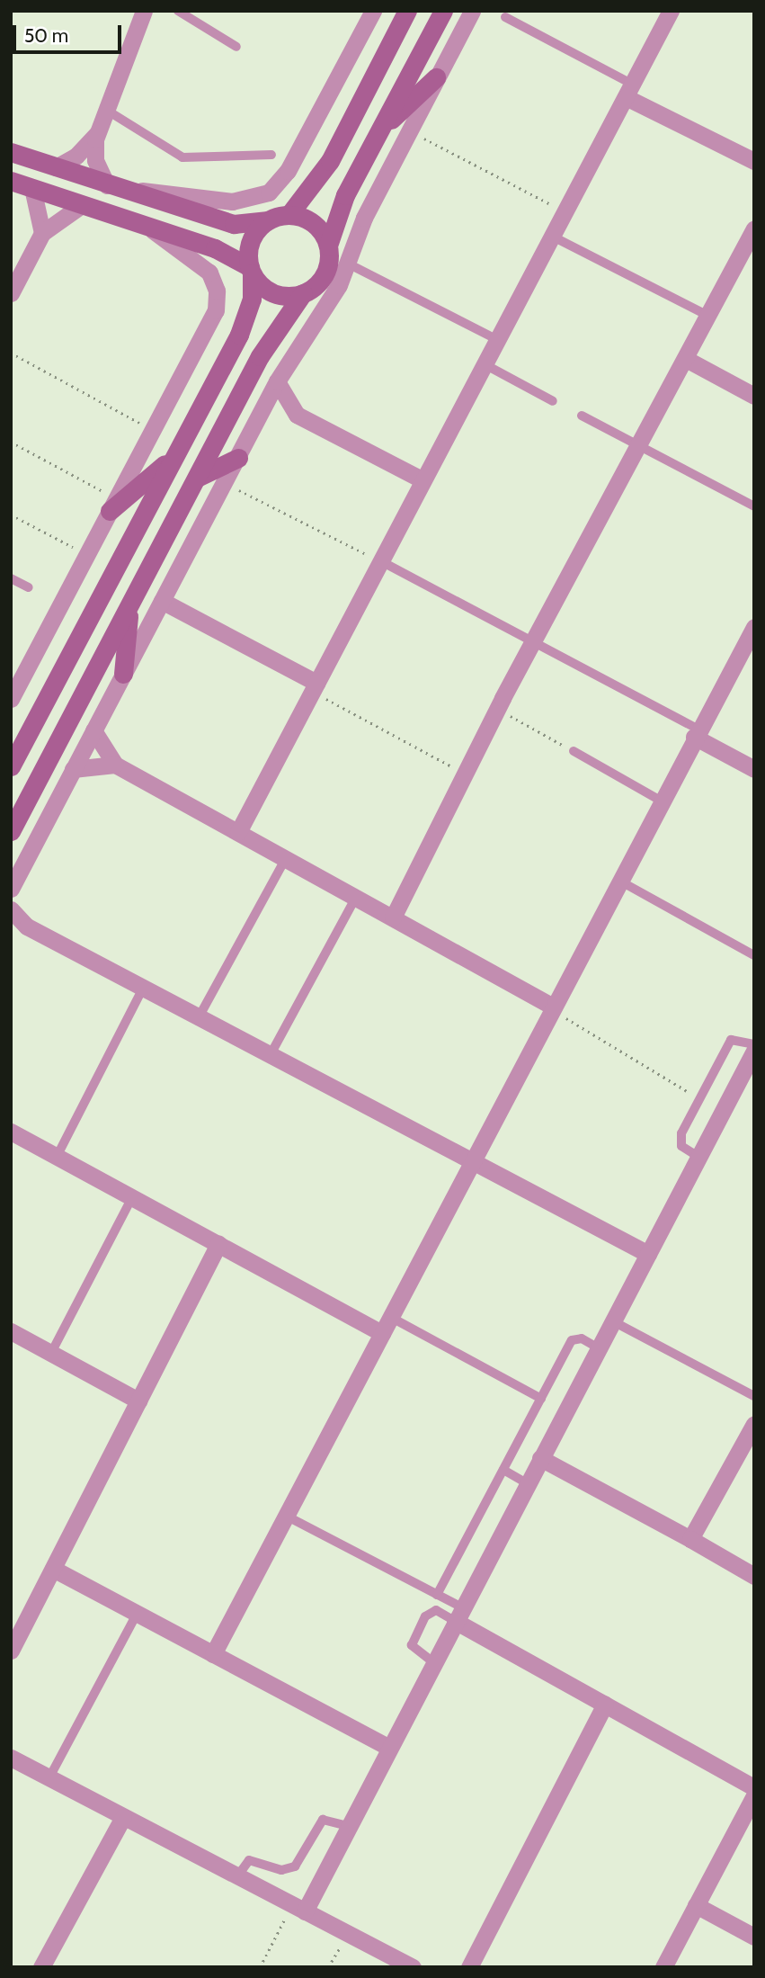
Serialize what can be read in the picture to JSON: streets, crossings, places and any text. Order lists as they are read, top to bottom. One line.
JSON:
{"scale_bar":"50 m"}
